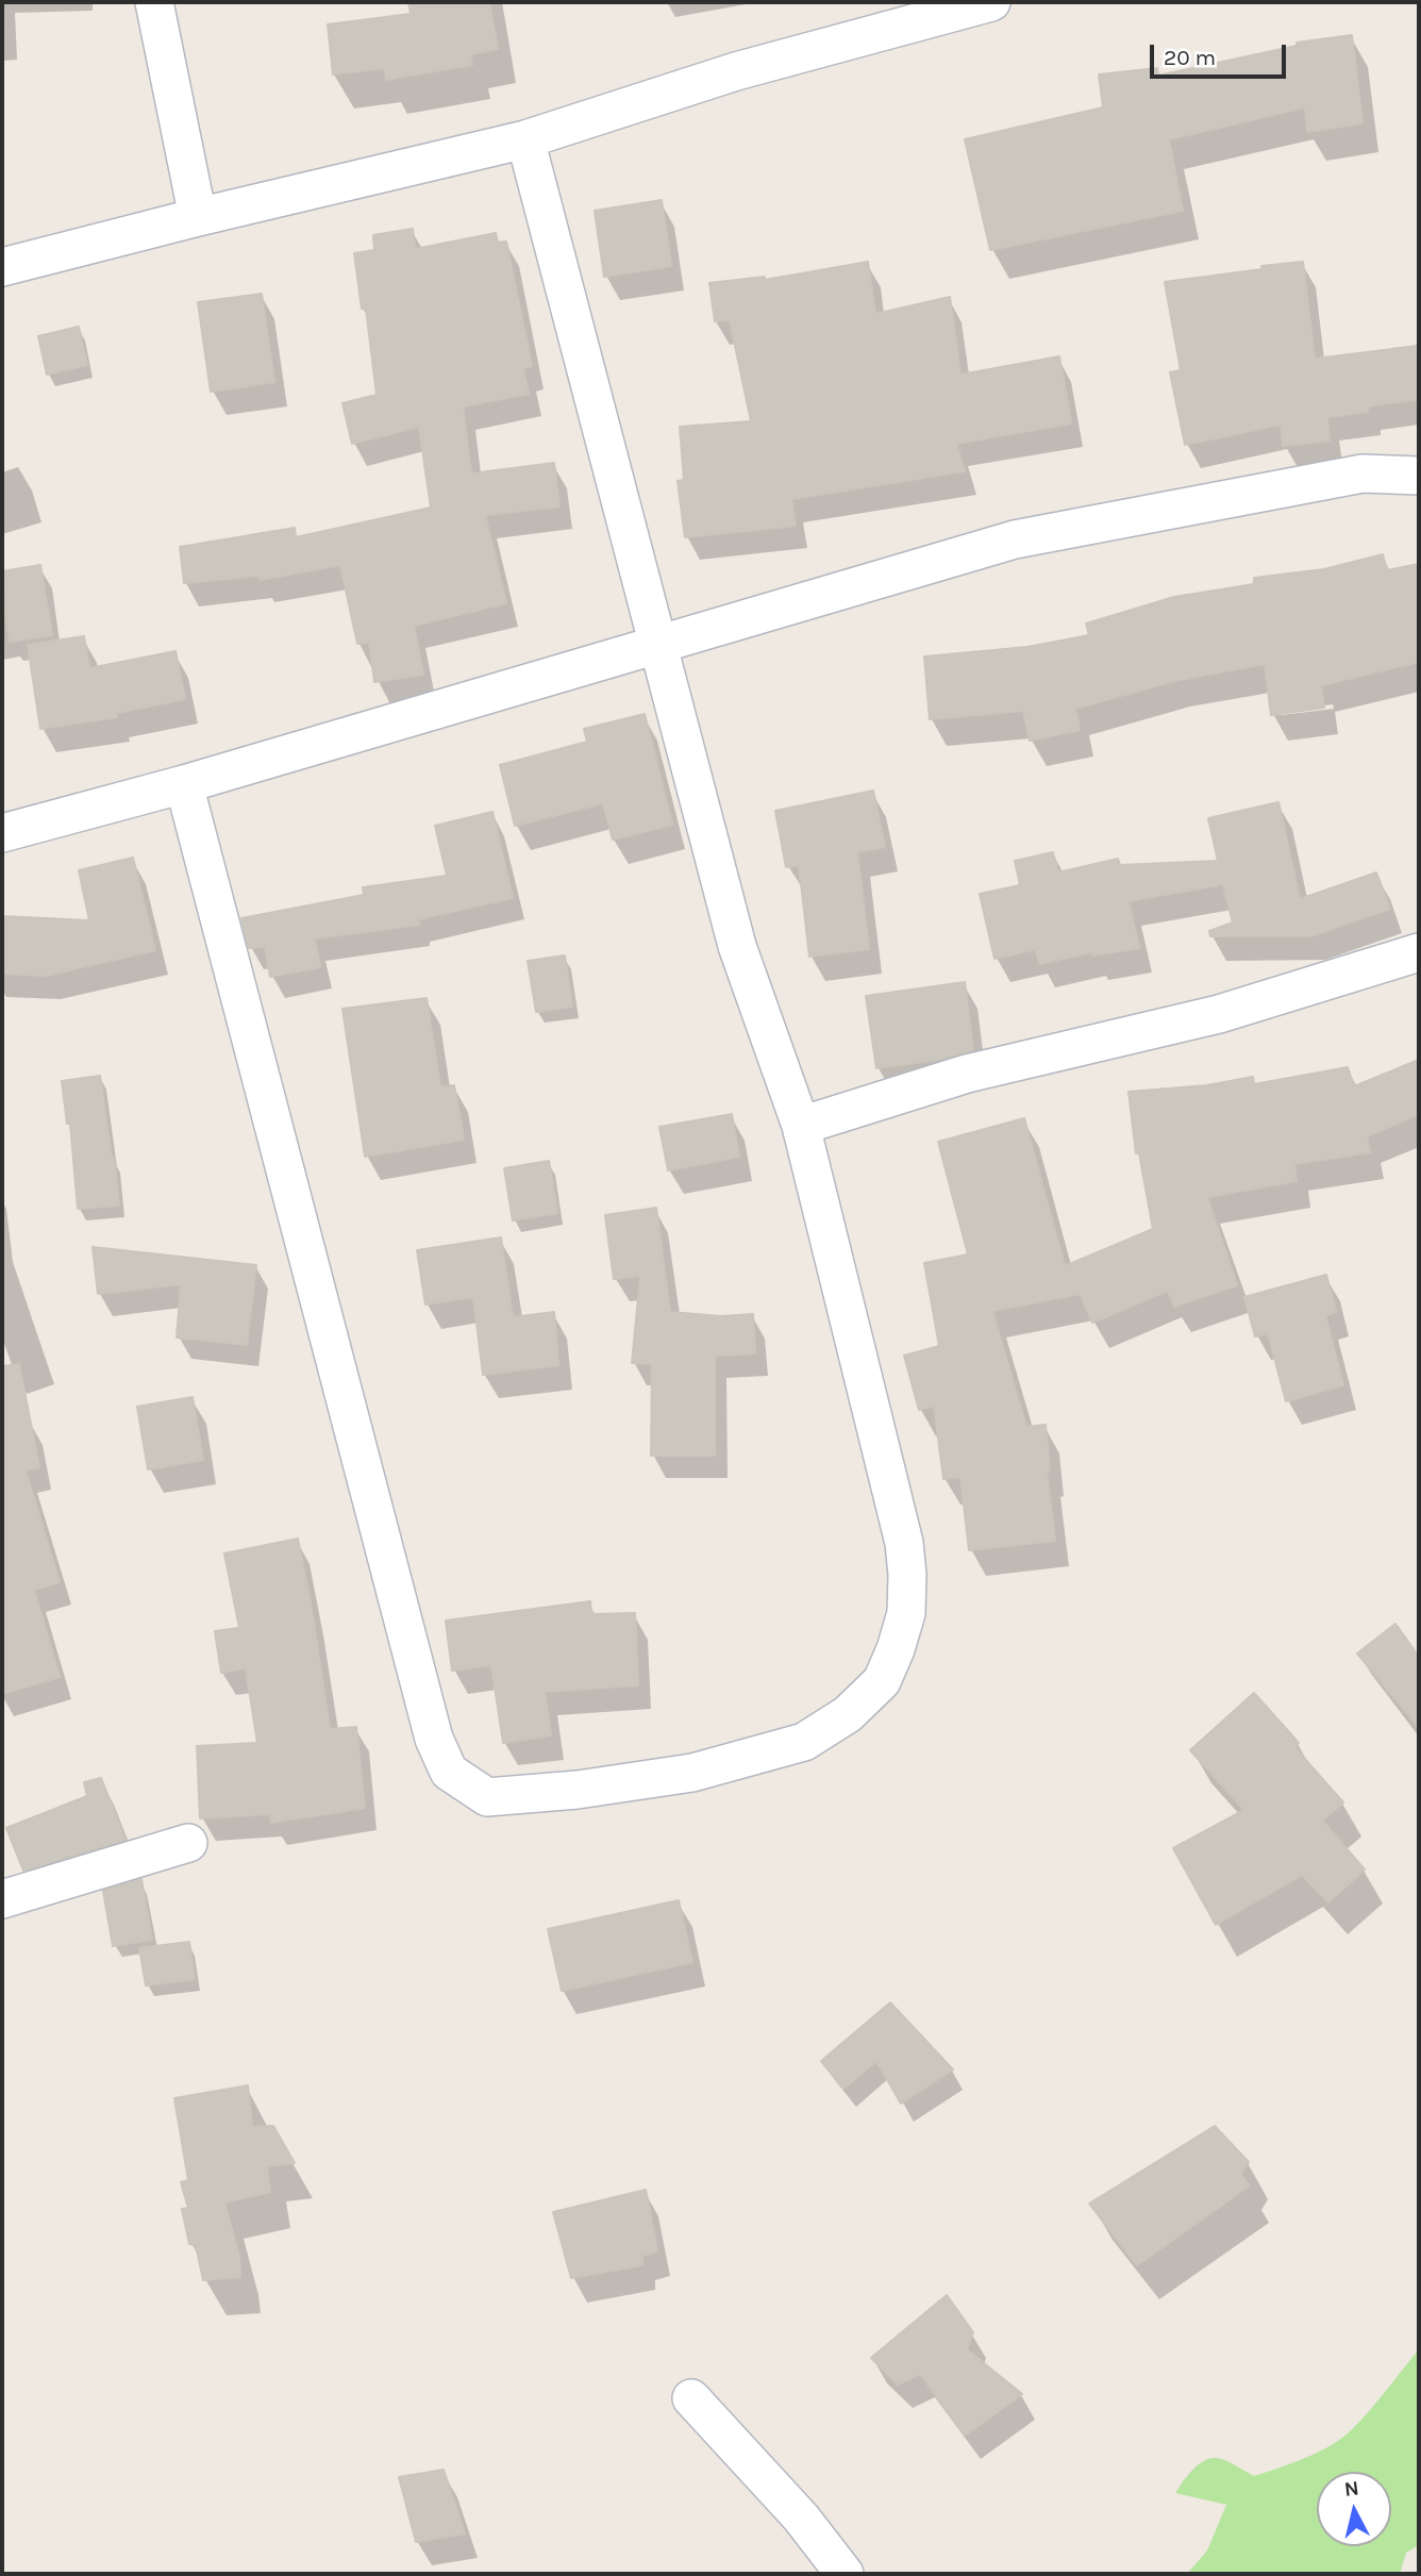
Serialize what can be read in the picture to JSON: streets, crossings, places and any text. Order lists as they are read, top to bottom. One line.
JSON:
{"scale_bar":"20 m","north":"top"}
